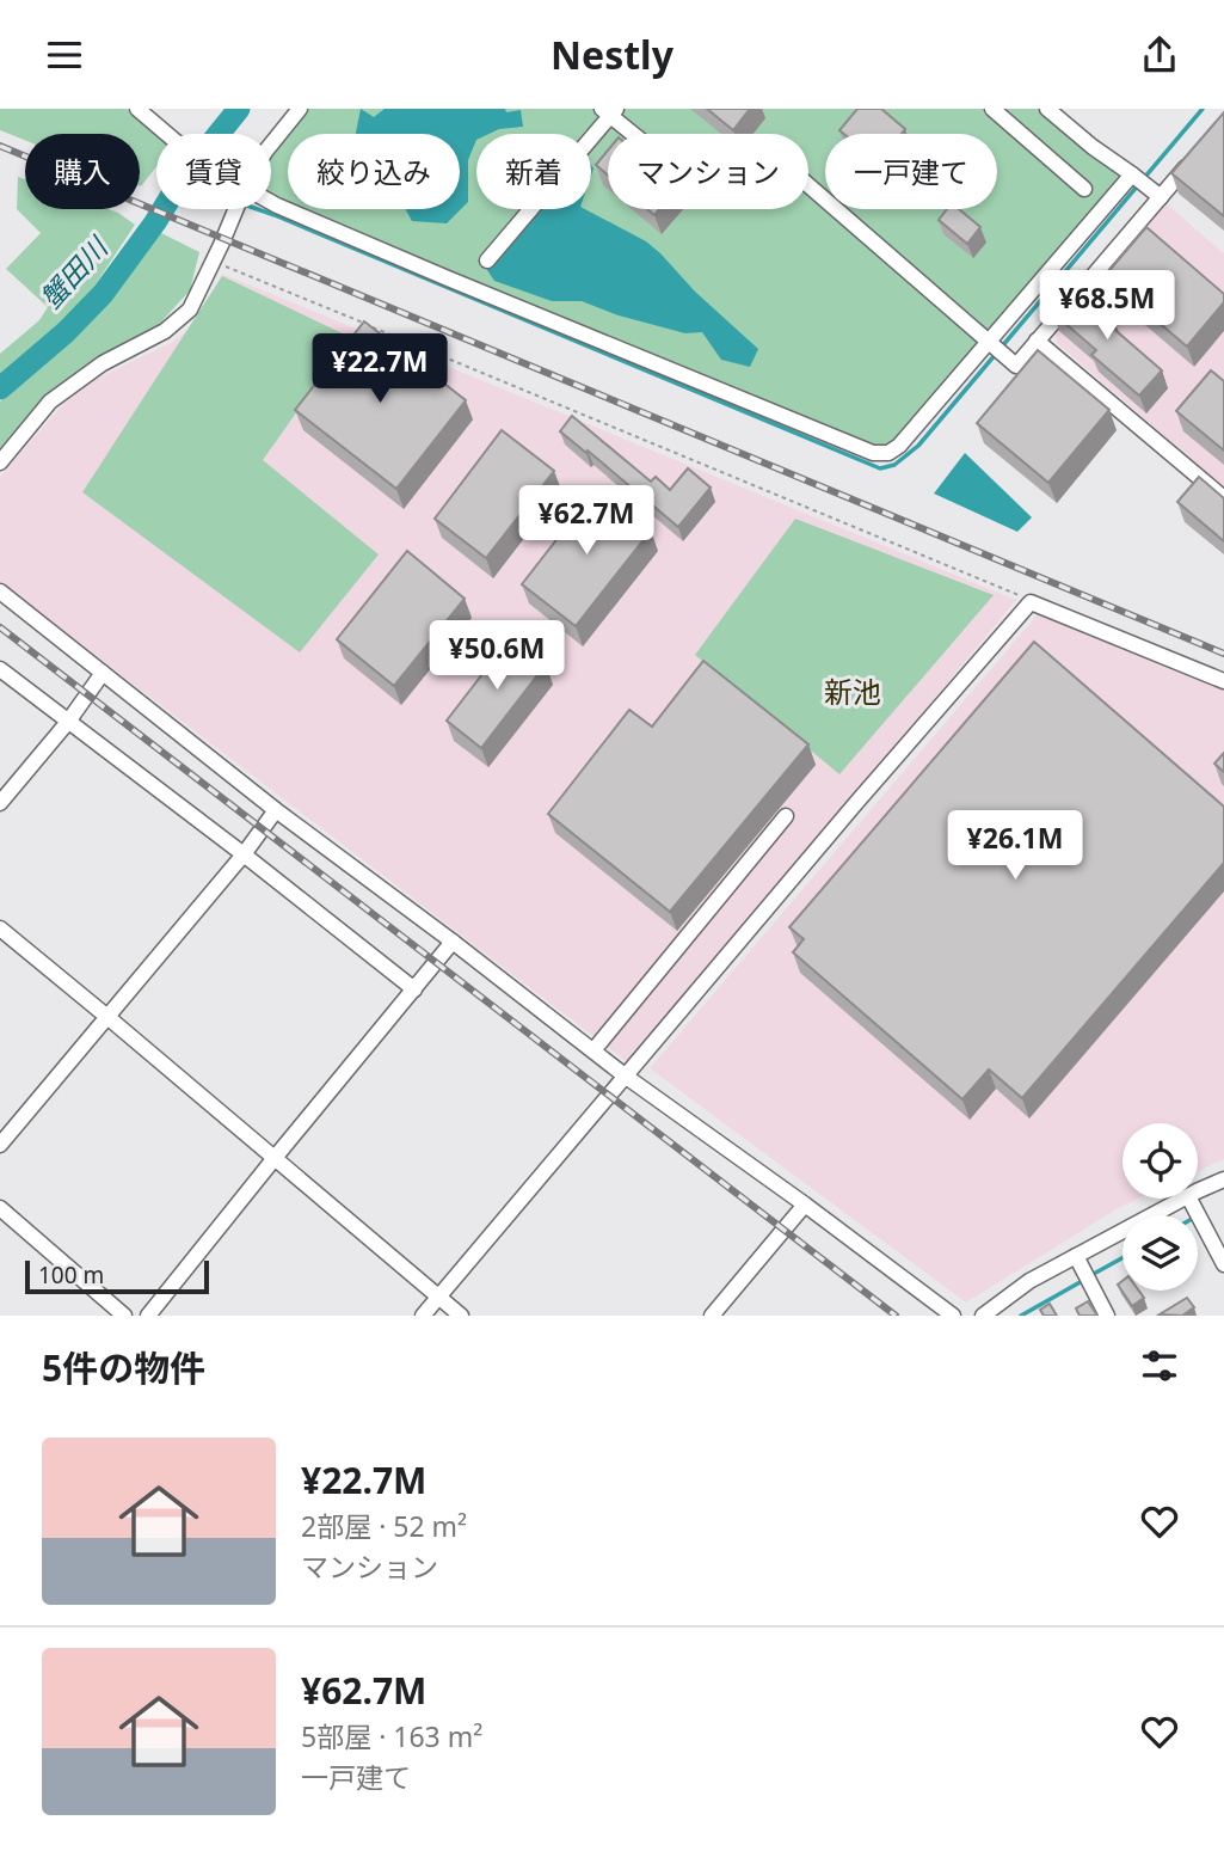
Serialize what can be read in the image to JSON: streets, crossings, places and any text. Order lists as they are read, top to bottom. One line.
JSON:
{"districts":["新池"],"water":["蟹田川"],"scale_bar":"100 m","page":{"header":"Nestly","chip":["購入","賃貸","絞り込み","新着","マンション","一戸建て"],"price":["¥68.5M","¥22.7M","¥62.7M","¥50.6M","¥26.1M"],"scale":"100 m","heading":"5件の物件","list":[{"name":"¥22.7M","note":"2部屋 · 52 m² · マンション"},{"name":"¥62.7M","note":"5部屋 · 163 m² · 一戸建て"}]}}
